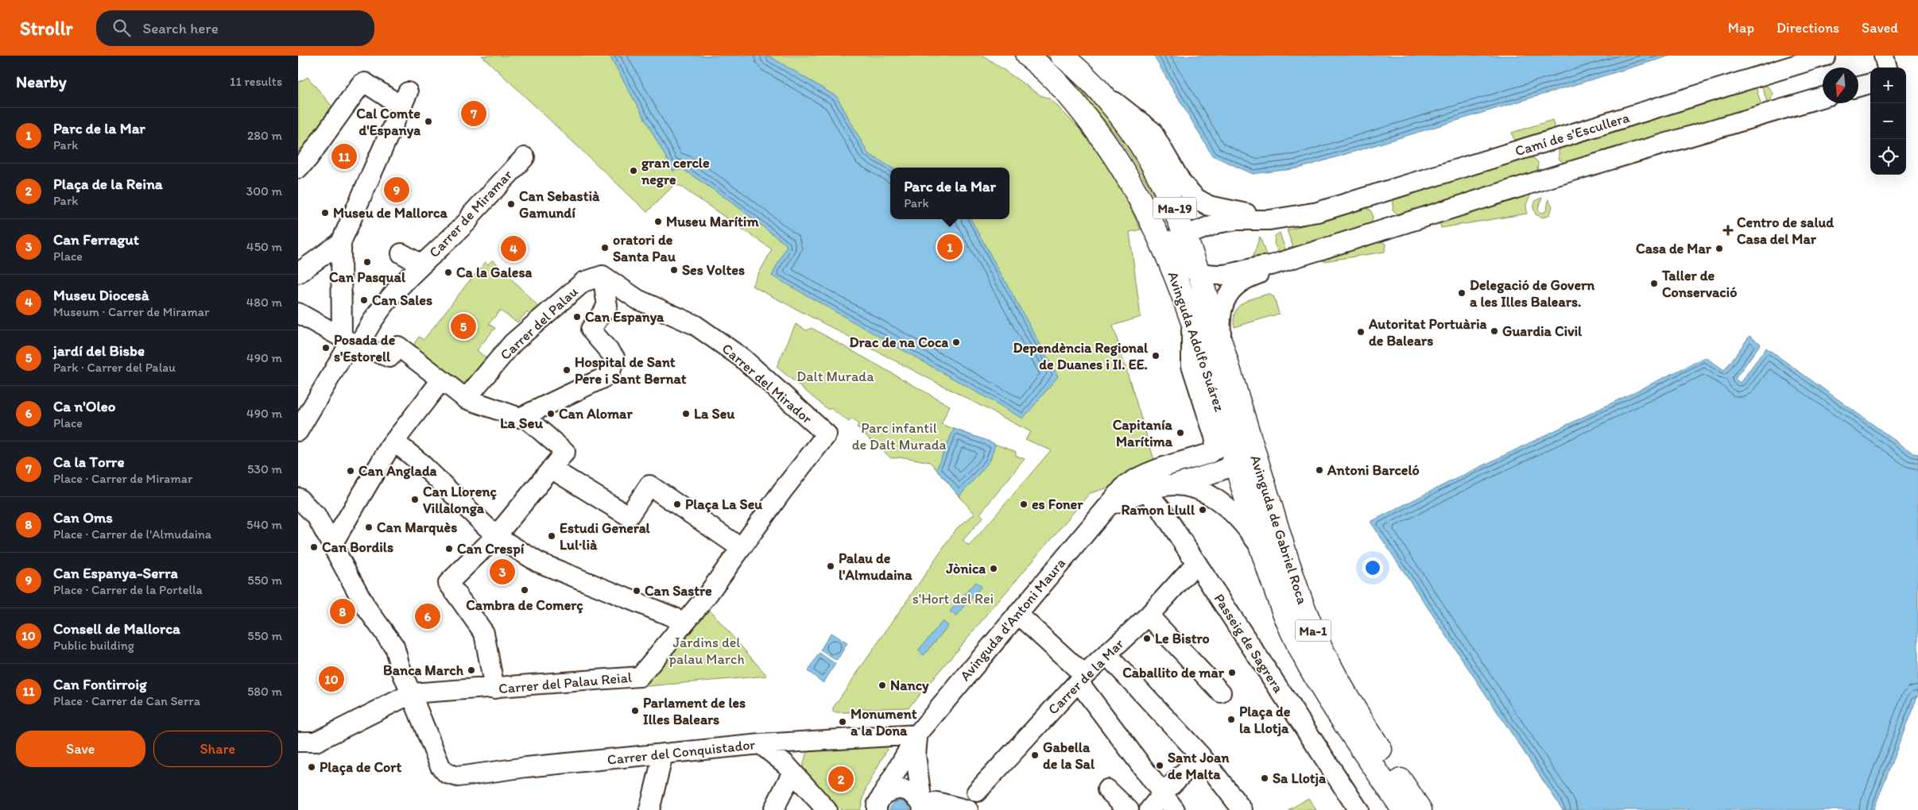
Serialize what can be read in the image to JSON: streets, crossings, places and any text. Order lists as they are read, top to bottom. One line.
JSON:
{"streets":{"highway":["Ma-19","Avinguda Adolfo Suárez","Avinguda de Gabriel Roca","Ma-1"],"street":["Camí de s'Escullera","Carrer de Miramar","Carrer del Palau","Carrer del Mirador","Avinguda d'Antoni Maura","Passeig de Sagrera","Carrer de la Mar","Carrer del Palau Reial","Carrer del Conquistador"]},"crossings":[["Carrer del Palau","Carrer del Mirador"],["Avinguda Adolfo Suárez","Avinguda de Gabriel Roca"],["Carrer del Mirador","Carrer del Palau Reial"],["Avinguda d'Antoni Maura","Passeig de Sagrera"],["Avinguda d'Antoni Maura","Carrer del Conquistador"],["Passeig de Sagrera","Carrer de la Mar"],["Carrer del Palau Reial","Carrer del Conquistador"]],"districts":["La Seu"],"parks":["Dalt Murada","Parc infantil de Dalt Murada","s'Hort del Rei","Jardins del palau March"],"places":{"other":["Cal Comte d'Espanya","gran cercle negre","Can Sebastià Gamundí","Museu de Mallorca","Museu Marítim","oratori de Santa Pau","Casa de Mar","Can Pasqual","Ses Voltes","Ca la Galesa","Taller de Conservació","Delegació de Govern a les Illes Balears.","Can Sales","Can Espanya","Guardia Civil","Autoritat Portuària de Balears","Drac de na Coca","Posada de s'Estorell","Dependència Regional de Duanes i II. EE.","Hospital de Sant Pere i Sant Bernat","Can Alomar","La Seu","Capitanía Marítima","Antoni Barceló","Can Anglada","Can Llorenç Villalonga","Plaça La Seu","es Foner","Ramon Llull","Can Marquès","Estudi General Lul·lià","Can Bordils","Can Crespí","Palau de l'Almudaina","Jònica","Cambra de Comerç","Can Sastre","Le Bistro","Banca March","Caballito de mar","Nancy","Parlament de les Illes Balears","Plaça de la Llotja","Monument a la Dona","Gabella de la Sal","Sant Joan de Malta","Plaça de Cort","Sa Llotja"],"health":["Centro de salud Casa del Mar"]},"north":"bottom","page":{"header":"Strollr","search":"Search here","nav":["Map","Directions","Saved"],"heading":["Nearby","11 results"],"map_buttons":["+","−"],"pins":["7","11","9","1","4","5","3","8","6","10","2"],"list":[{"mark":"1","name":"Parc de la Mar","note":"Park","value":"280 m"},{"mark":"2","name":"Plaça de la Reina","note":"Park","value":"300 m"},{"mark":"3","name":"Can Ferragut","note":"Place","value":"450 m"},{"mark":"4","name":"Museu Diocesà","note":"Museum · Carrer de Miramar","value":"480 m"},{"mark":"5","name":"jardí del Bisbe","note":"Park · Carrer del Palau","value":"490 m"},{"mark":"6","name":"Ca n'Oleo","note":"Place","value":"490 m"},{"mark":"7","name":"Ca la Torre","note":"Place · Carrer de Miramar","value":"530 m"},{"mark":"8","name":"Can Oms","note":"Place · Carrer de l'Almudaina","value":"540 m"},{"mark":"9","name":"Can Espanya-Serra","note":"Place · Carrer de la Portella","value":"550 m"},{"mark":"10","name":"Consell de Mallorca","note":"Public building","value":"550 m"},{"mark":"11","name":"Can Fontirroig","note":"Place · Carrer de Can Serra","value":"580 m"}],"popup":["Parc de la Mar","Park"],"buttons":["Save","Share"]}}
